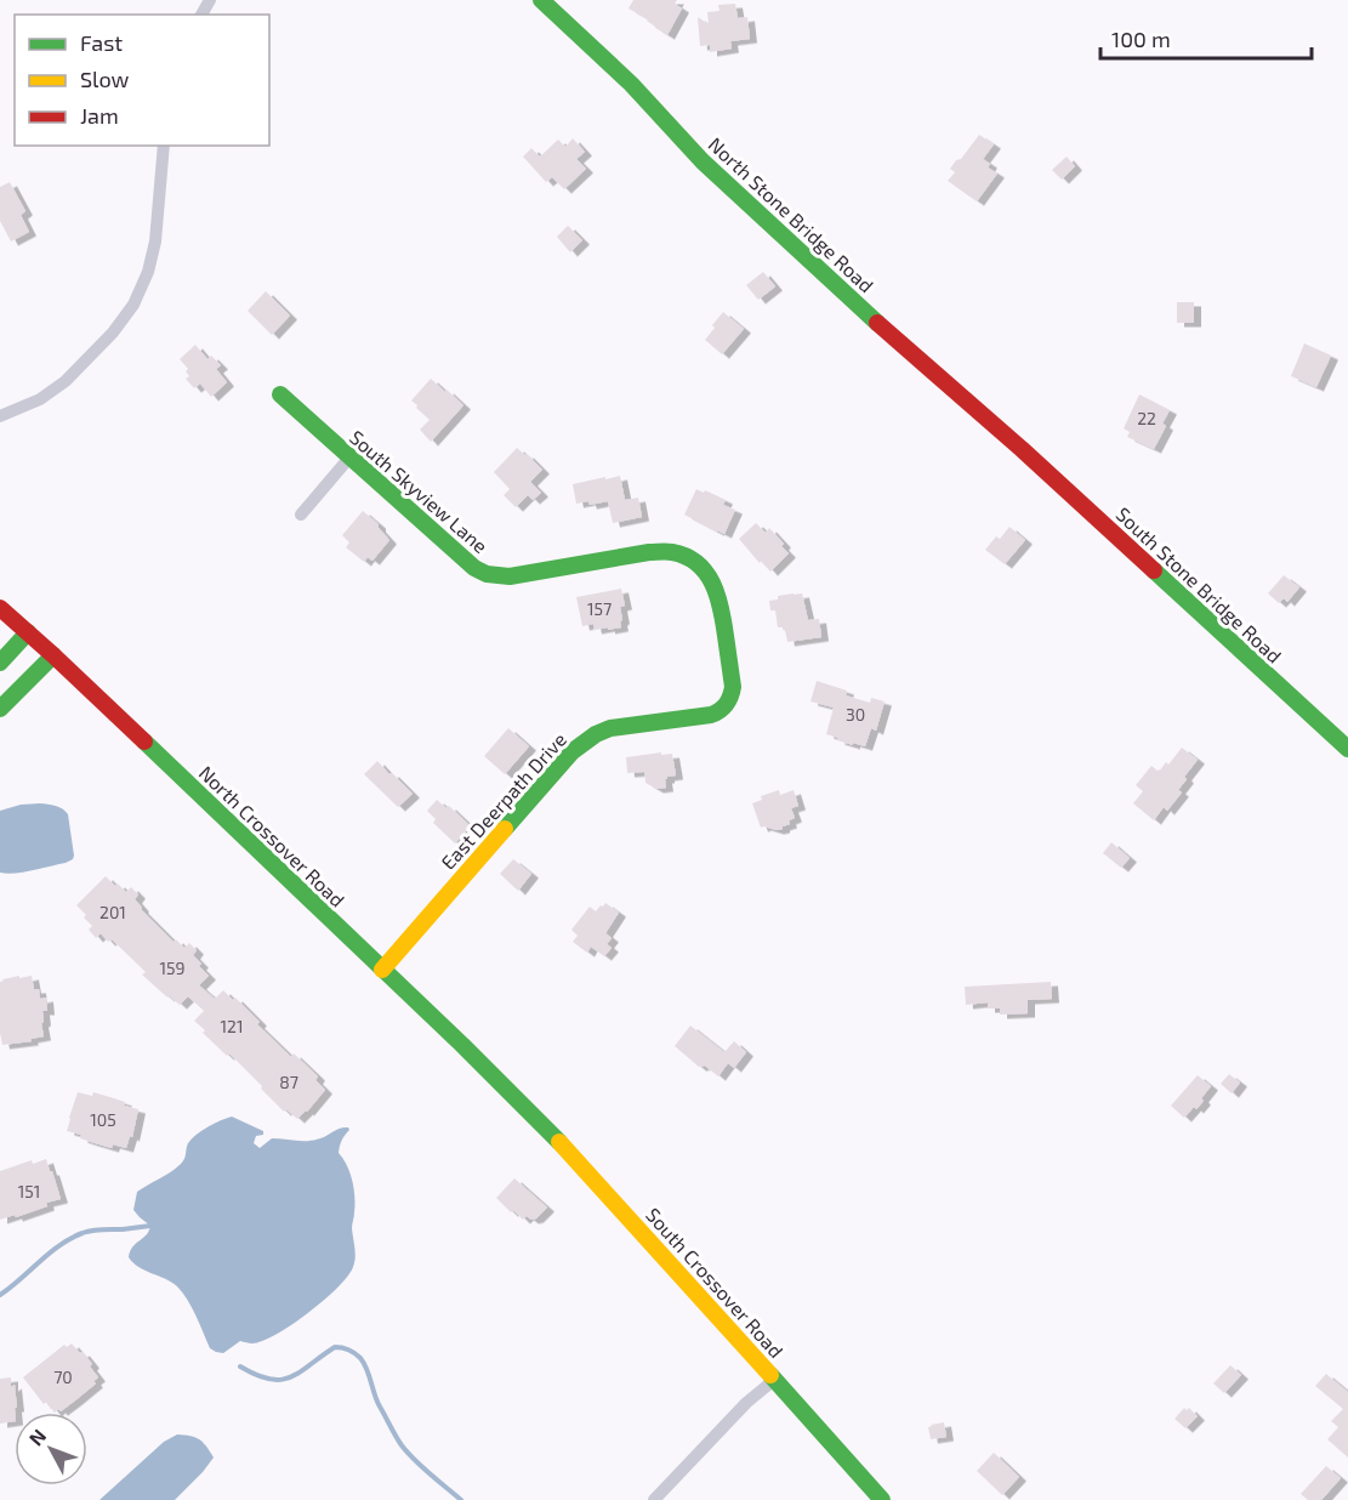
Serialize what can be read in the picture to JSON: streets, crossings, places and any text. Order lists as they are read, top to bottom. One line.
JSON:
{"streets":{"street":["North Stone Bridge Road","South Skyview Lane","South Stone Bridge Road","East Deerpath Drive","North Crossover Road","South Crossover Road"]},"crossings":[["North Stone Bridge Road","South Stone Bridge Road"],["South Skyview Lane","East Deerpath Drive"],["East Deerpath Drive","North Crossover Road"],["North Crossover Road","South Crossover Road"]],"house_numbers":["22","157","30","201","159","121","87","105","151","70"],"legend":["Fast","Slow","Jam"],"scale_bar":"100 m","north":"top left"}
